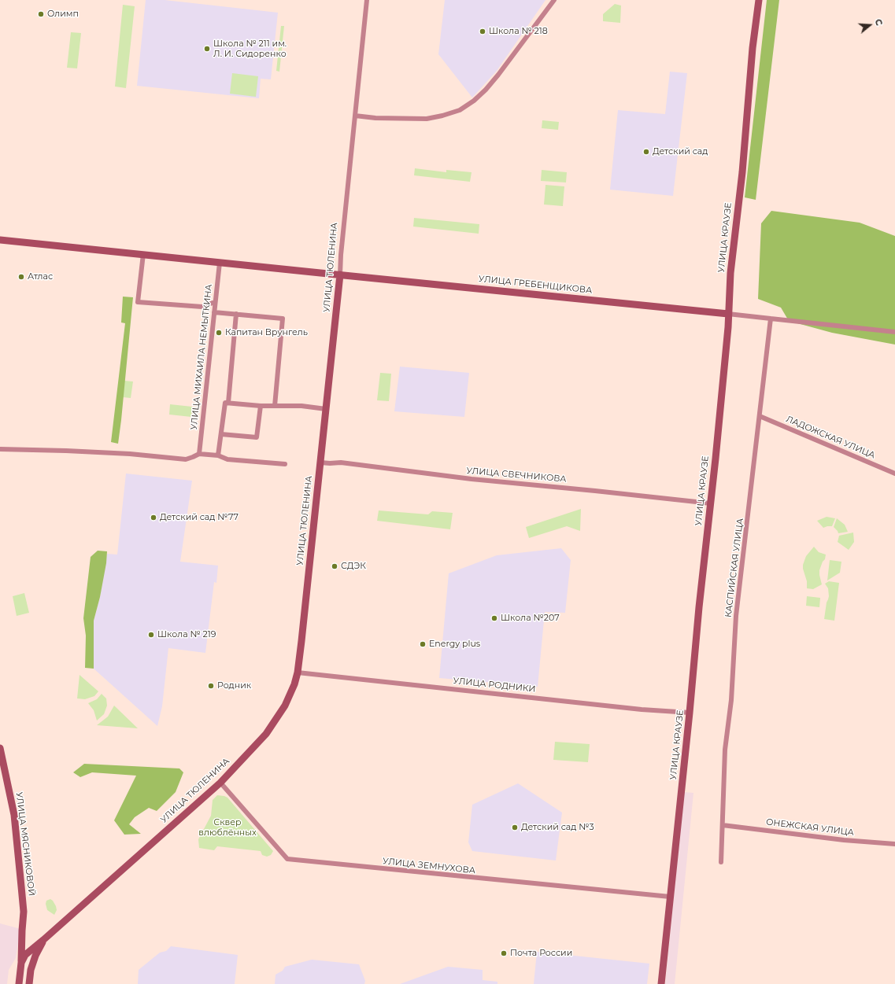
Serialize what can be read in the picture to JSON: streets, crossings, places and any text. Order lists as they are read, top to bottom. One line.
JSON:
{"streets":{"street":["УЛИЦА КРАУЗЕ","УЛИЦА ТЮЛЕНИНА","УЛИЦА ГРЕБЕНЩИКОВА","УЛИЦА МИХАИЛА НЕМЫТКИНА","ЛАДОЖСКАЯ УЛИЦА","УЛИЦА СВЕЧНИКОВА","КАСПИЙСКАЯ УЛИЦА","УЛИЦА РОДНИКИ","ОНЕЖСКАЯ УЛИЦА","УЛИЦА МЯСНИКОВОЙ","УЛИЦА ЗЕМНУХОВА"]},"crossings":[["УЛИЦА КРАУЗЕ","УЛИЦА ГРЕБЕНЩИКОВА"],["УЛИЦА КРАУЗЕ","УЛИЦА СВЕЧНИКОВА"],["УЛИЦА КРАУЗЕ","УЛИЦА РОДНИКИ"],["УЛИЦА КРАУЗЕ","УЛИЦА ЗЕМНУХОВА"],["УЛИЦА ТЮЛЕНИНА","УЛИЦА ГРЕБЕНЩИКОВА"],["УЛИЦА ТЮЛЕНИНА","УЛИЦА СВЕЧНИКОВА"],["УЛИЦА ТЮЛЕНИНА","УЛИЦА РОДНИКИ"],["УЛИЦА ТЮЛЕНИНА","УЛИЦА ЗЕМНУХОВА"],["УЛИЦА ГРЕБЕНЩИКОВА","УЛИЦА МИХАИЛА НЕМЫТКИНА"],["ЛАДОЖСКАЯ УЛИЦА","КАСПИЙСКАЯ УЛИЦА"],["КАСПИЙСКАЯ УЛИЦА","ОНЕЖСКАЯ УЛИЦА"]],"parks":["Сквер влюблённых"],"places":["Олимп","Школа № 218","Школа № 211 им. Л. И. Сидоренко","Детский сад","Атлас","Капитан Врунгель","Детский сад №77","СДЭК","Школа №207","Школа № 219","Energy plus","Родник","Детский сад №3","Почта России"],"north":"right"}
